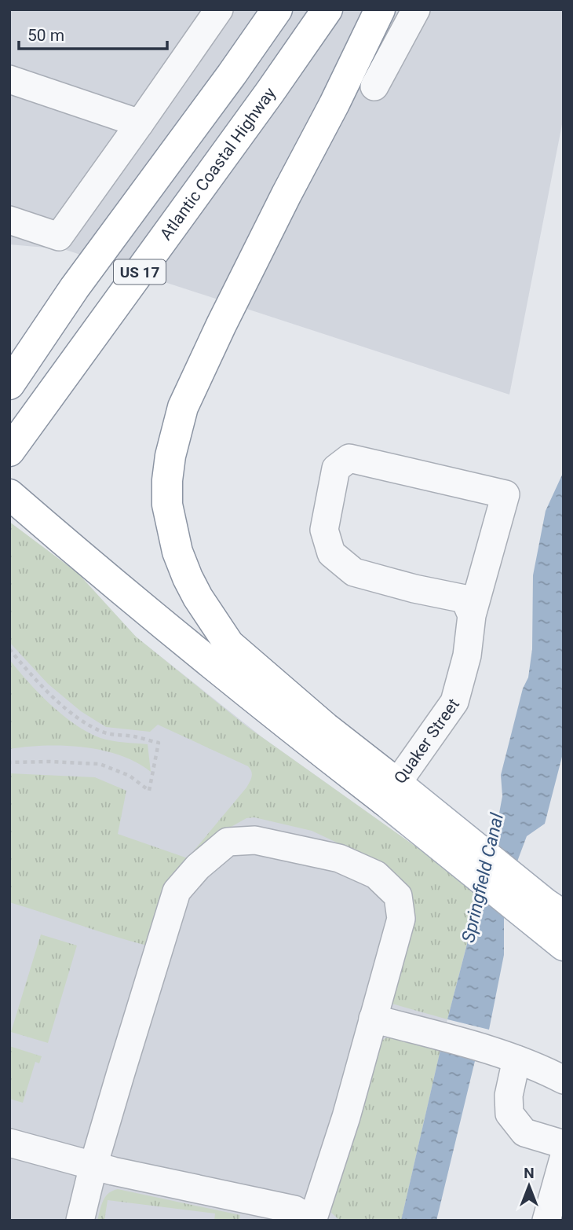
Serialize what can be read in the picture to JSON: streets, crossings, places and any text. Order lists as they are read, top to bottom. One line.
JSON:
{"streets":{"main road":["Atlantic Coastal Highway","US 17"],"street":["Quaker Street"]},"water":["Springfield Canal"],"scale_bar":"50 m","north":"top"}
